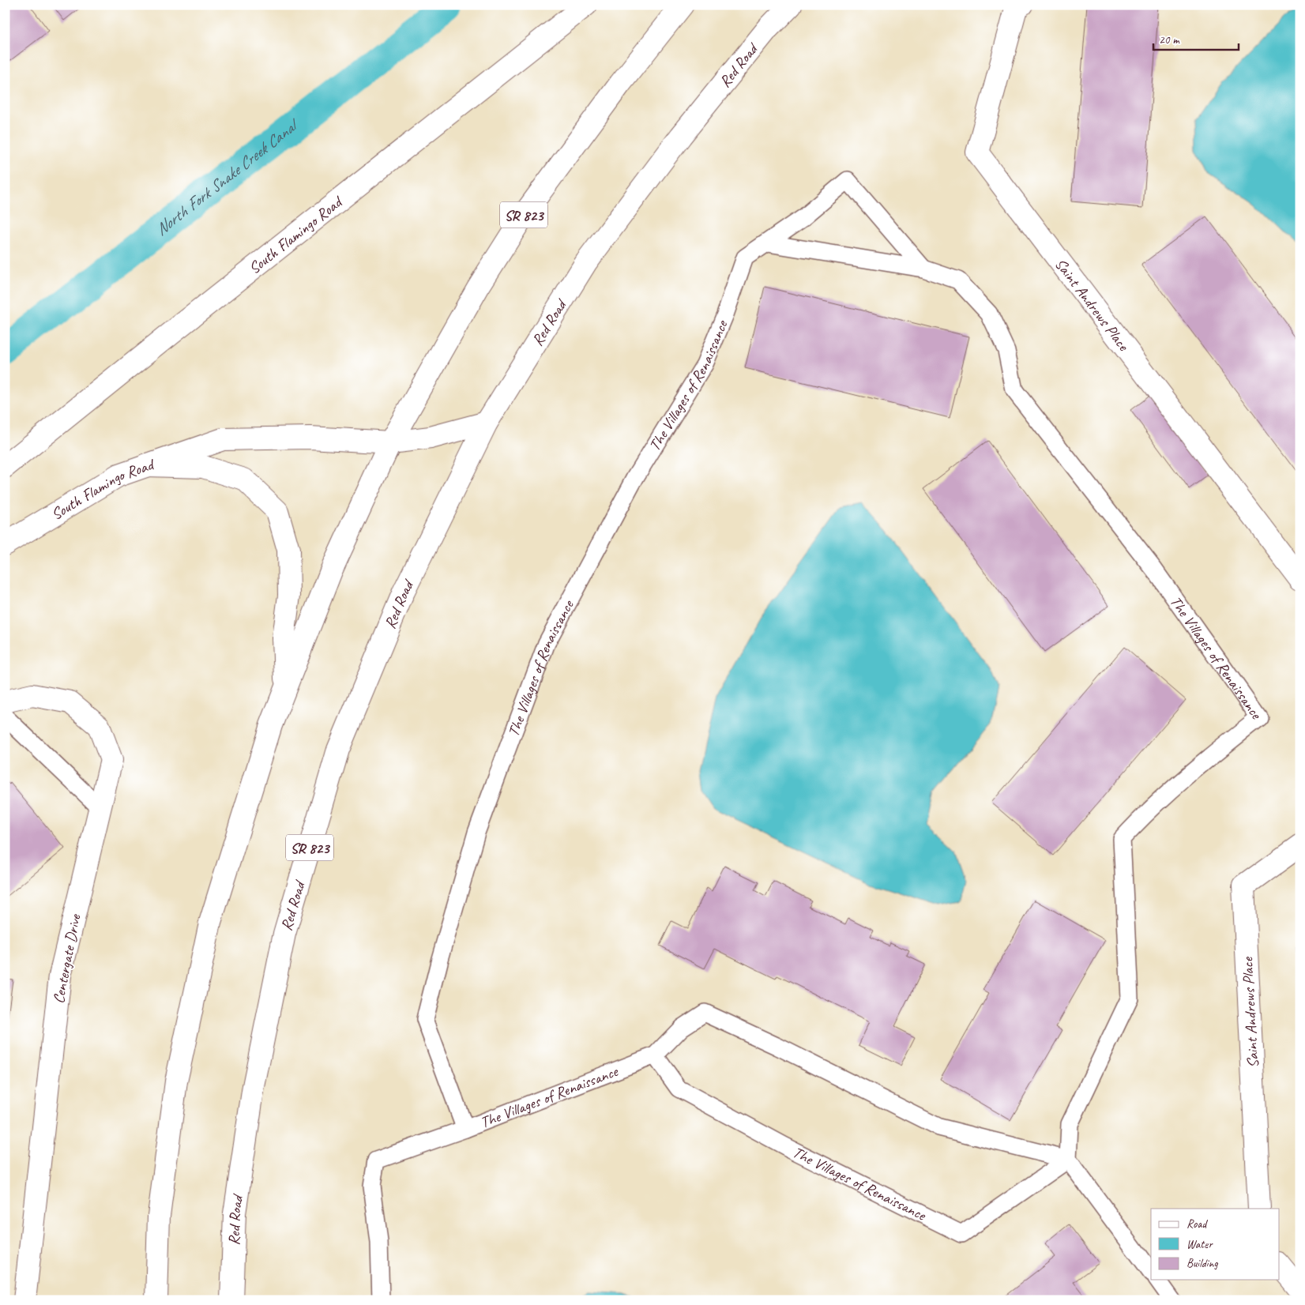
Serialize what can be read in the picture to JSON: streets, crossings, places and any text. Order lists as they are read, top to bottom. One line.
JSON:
{"streets":{"main road":["Red Road","SR 823","South Flamingo Road","Saint Andrews Place","Centergate Drive"],"lane":["The Villages of Renaissance"]},"crossings":[["Red Road","South Flamingo Road"],["SR 823","South Flamingo Road"]],"water":["North Fork Snake Creek Canal"],"legend":["Road","Water","Building"],"scale_bar":"20 m"}
